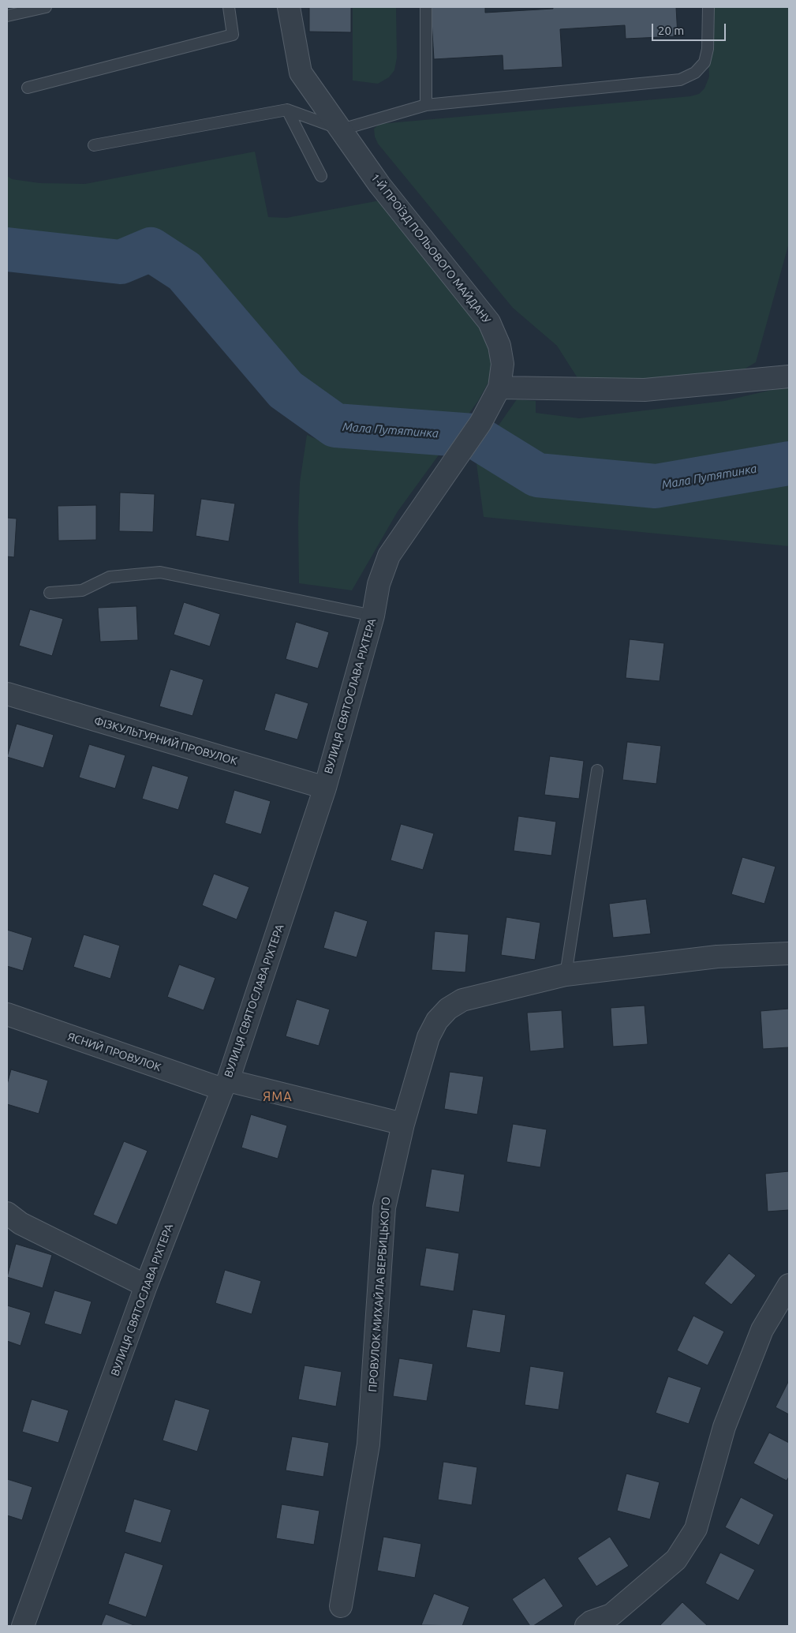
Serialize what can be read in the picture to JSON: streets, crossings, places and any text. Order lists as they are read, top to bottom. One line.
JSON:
{"streets":{"street":["1-Й ПРОЇЗД ПОЛЬОВОГО МАЙДАНУ","ВУЛИЦЯ СВЯТОСЛАВА РІХТЕРА","ФІЗКУЛЬТУРНИЙ ПРОВУЛОК","ЯСНИЙ ПРОВУЛОК","ПРОВУЛОК МИХАЙЛА ВЕРБИЦЬКОГО"]},"crossings":[["1-Й ПРОЇЗД ПОЛЬОВОГО МАЙДАНУ","ВУЛИЦЯ СВЯТОСЛАВА РІХТЕРА"],["ВУЛИЦЯ СВЯТОСЛАВА РІХТЕРА","ФІЗКУЛЬТУРНИЙ ПРОВУЛОК"],["ВУЛИЦЯ СВЯТОСЛАВА РІХТЕРА","ЯСНИЙ ПРОВУЛОК"],["ЯСНИЙ ПРОВУЛОК","ПРОВУЛОК МИХАЙЛА ВЕРБИЦЬКОГО"]],"districts":["ЯМА"],"water":["Мала Путятинка"],"scale_bar":"20 m"}
